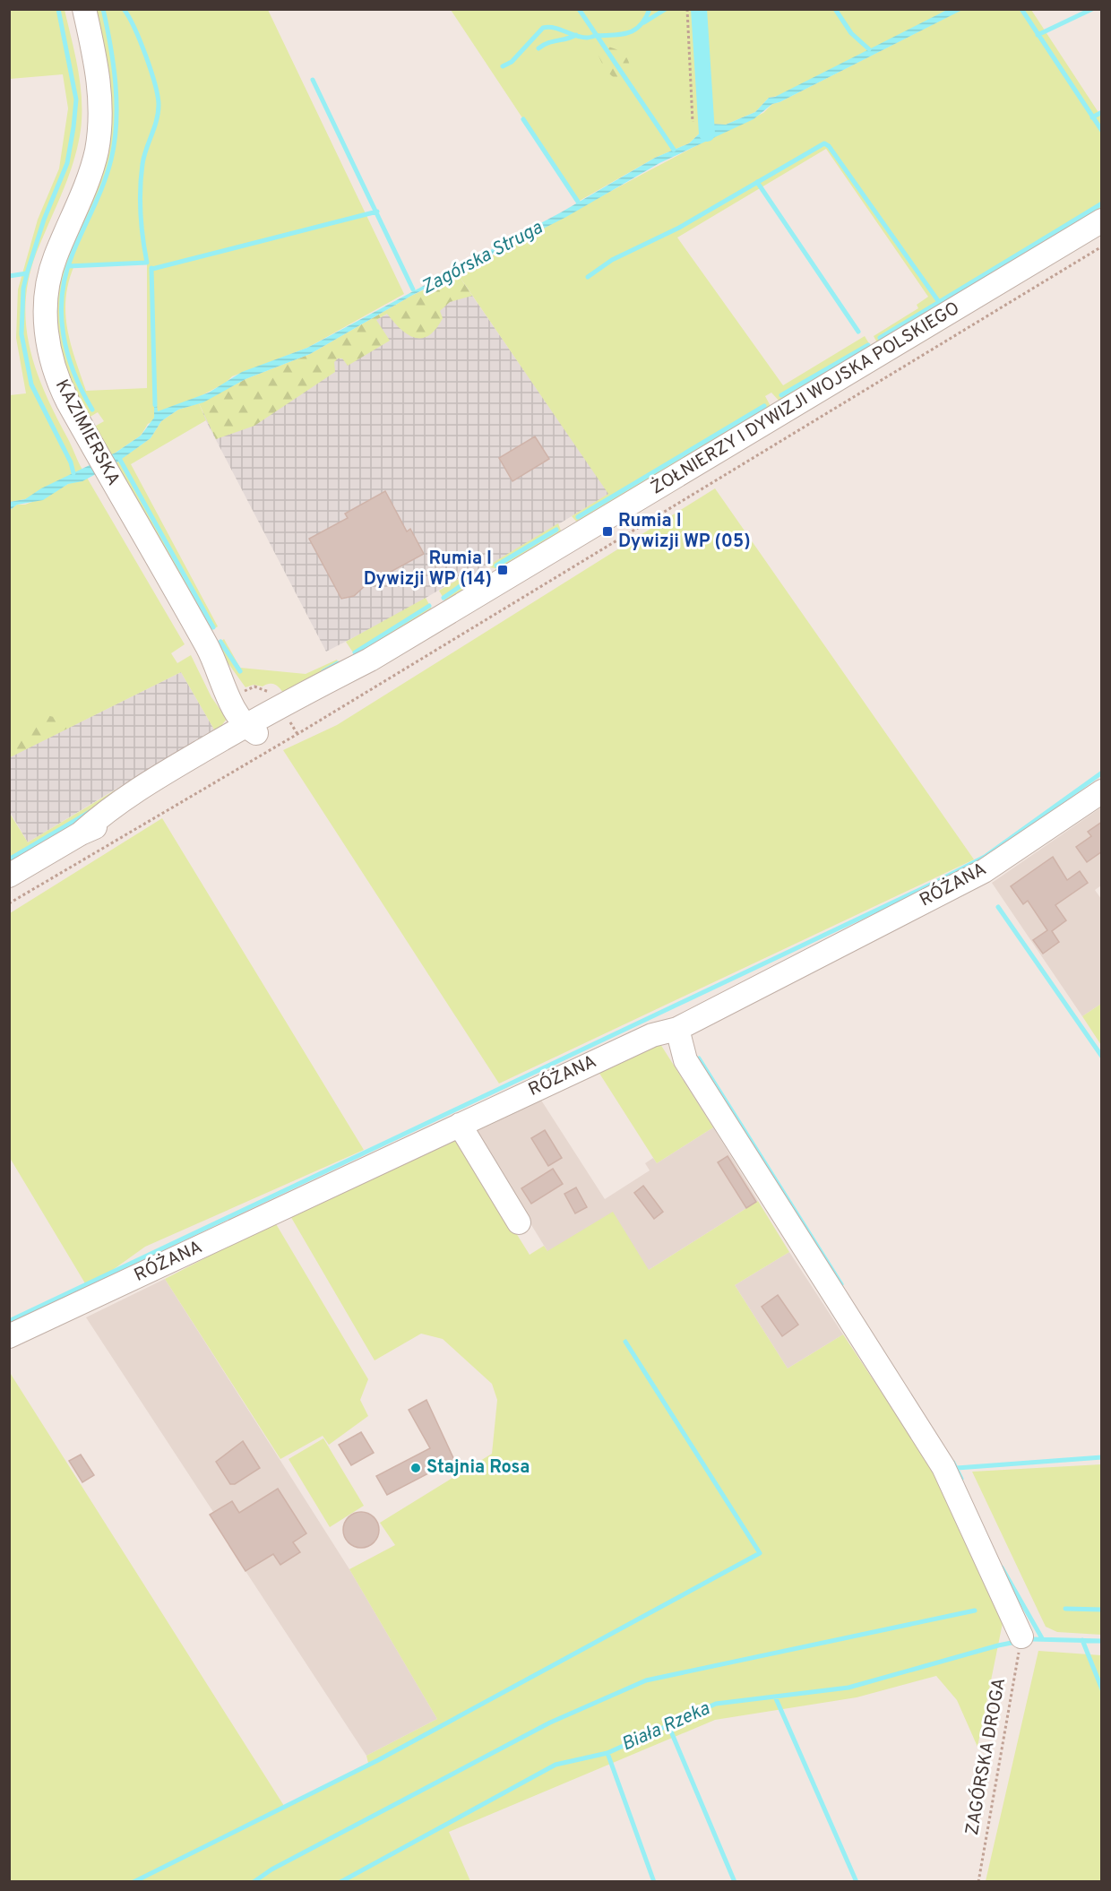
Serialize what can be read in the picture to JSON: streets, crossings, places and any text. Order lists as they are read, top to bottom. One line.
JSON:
{"streets":{"street":["ŻOŁNIERZY I DYWIZJI WOJSKA POLSKIEGO","KAZIMIERSKA","RÓŻANA"],"path":["ZAGÓRSKA DROGA"]},"crossings":[["ŻOŁNIERZY I DYWIZJI WOJSKA POLSKIEGO","KAZIMIERSKA"]],"water":["Zagórska Struga","Biała Rzeka"],"places":{"transit":["Rumia I Dywizji WP (05)","Rumia I Dywizji WP (14)"],"other":["Stajnia Rosa"]}}
